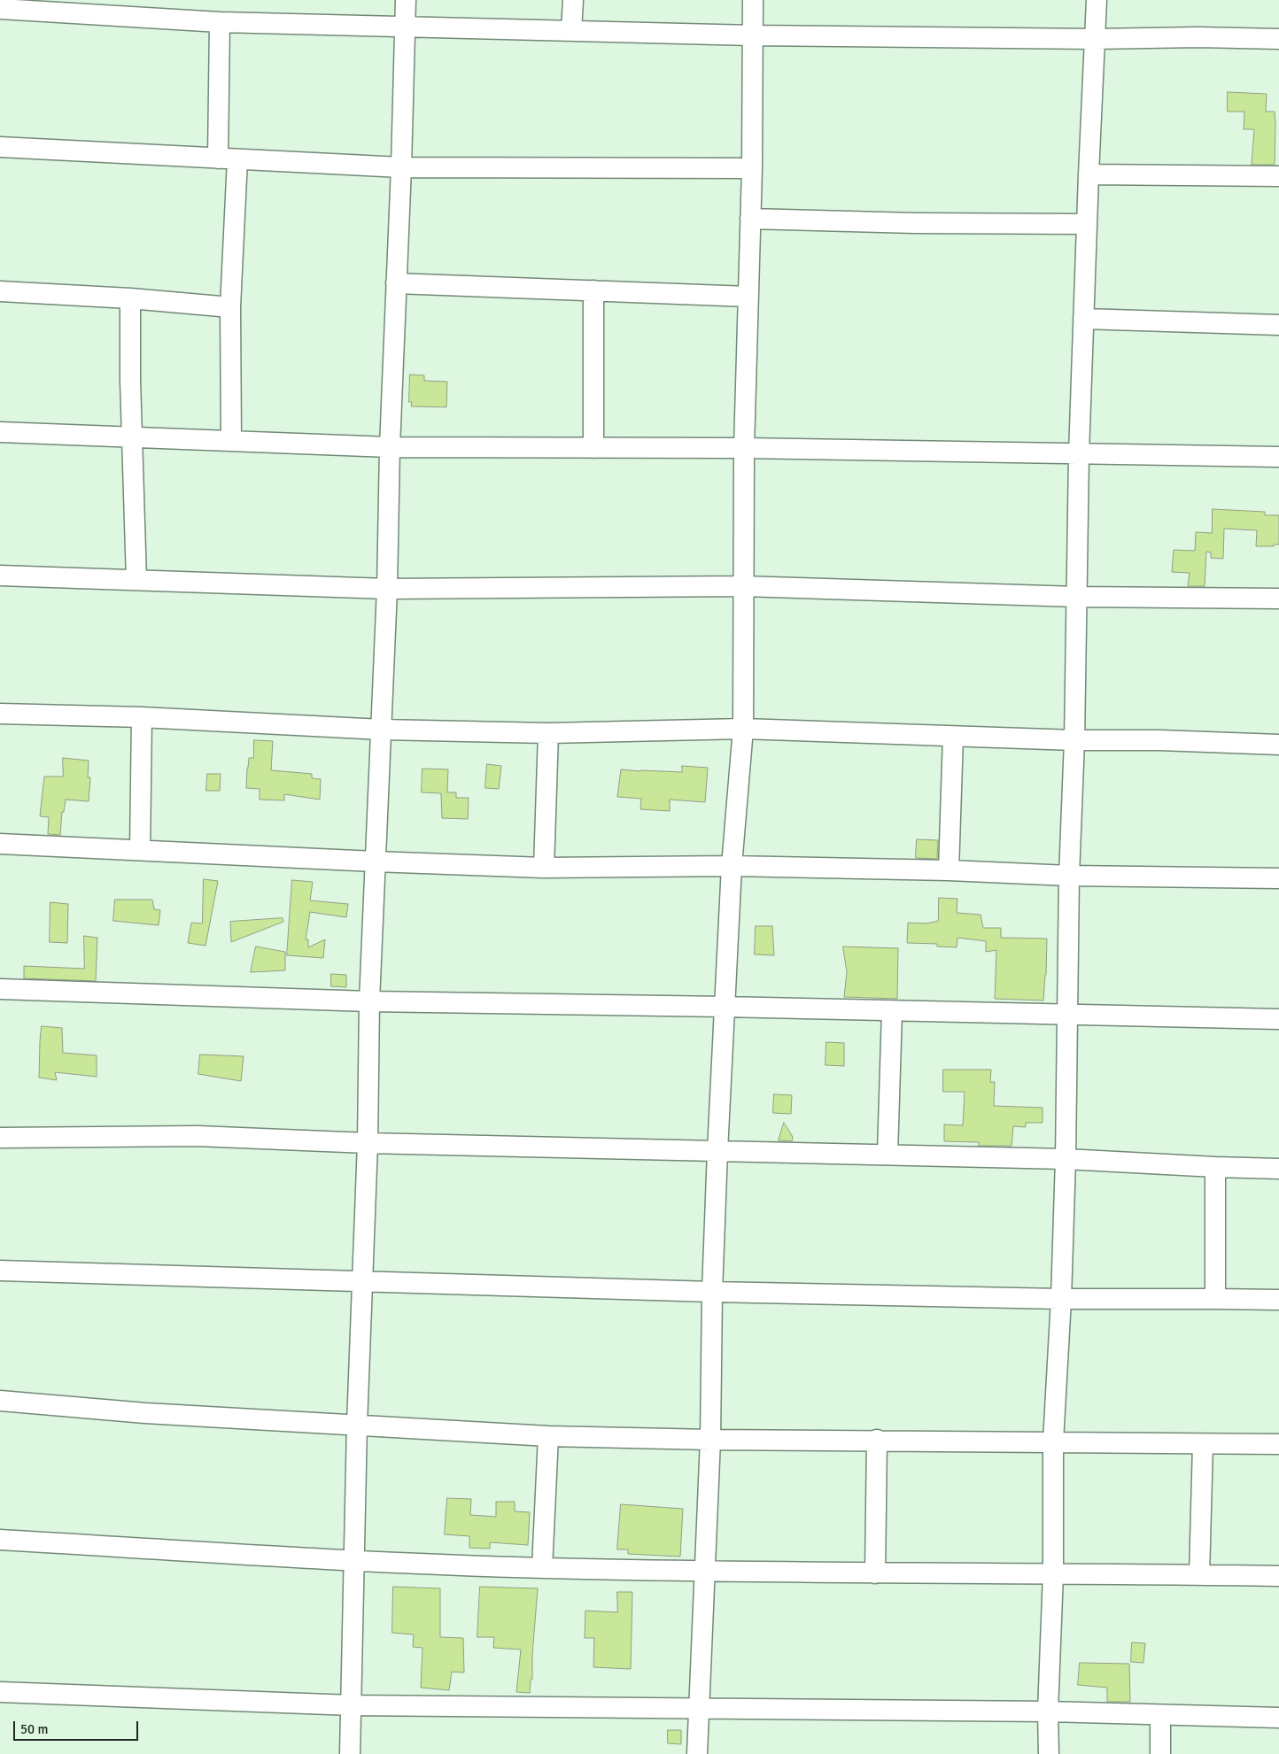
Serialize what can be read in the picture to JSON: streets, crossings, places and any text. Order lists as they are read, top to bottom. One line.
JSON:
{"scale_bar":"50 m"}
